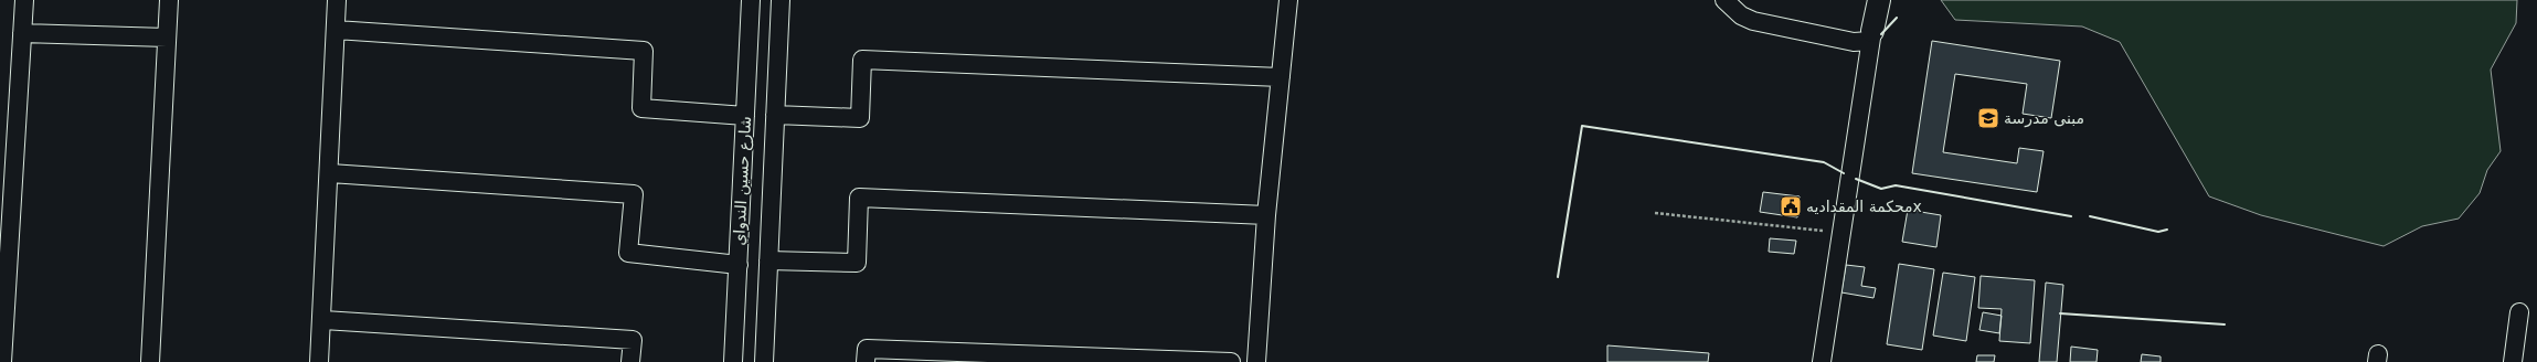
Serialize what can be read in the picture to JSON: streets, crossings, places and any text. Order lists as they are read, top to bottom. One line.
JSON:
{"streets":{"street":["شارع حسين الندواي"]},"places":{"school or university":["مبنى مدرسة"],"public building":["محكمة المقداديهx"]}}
